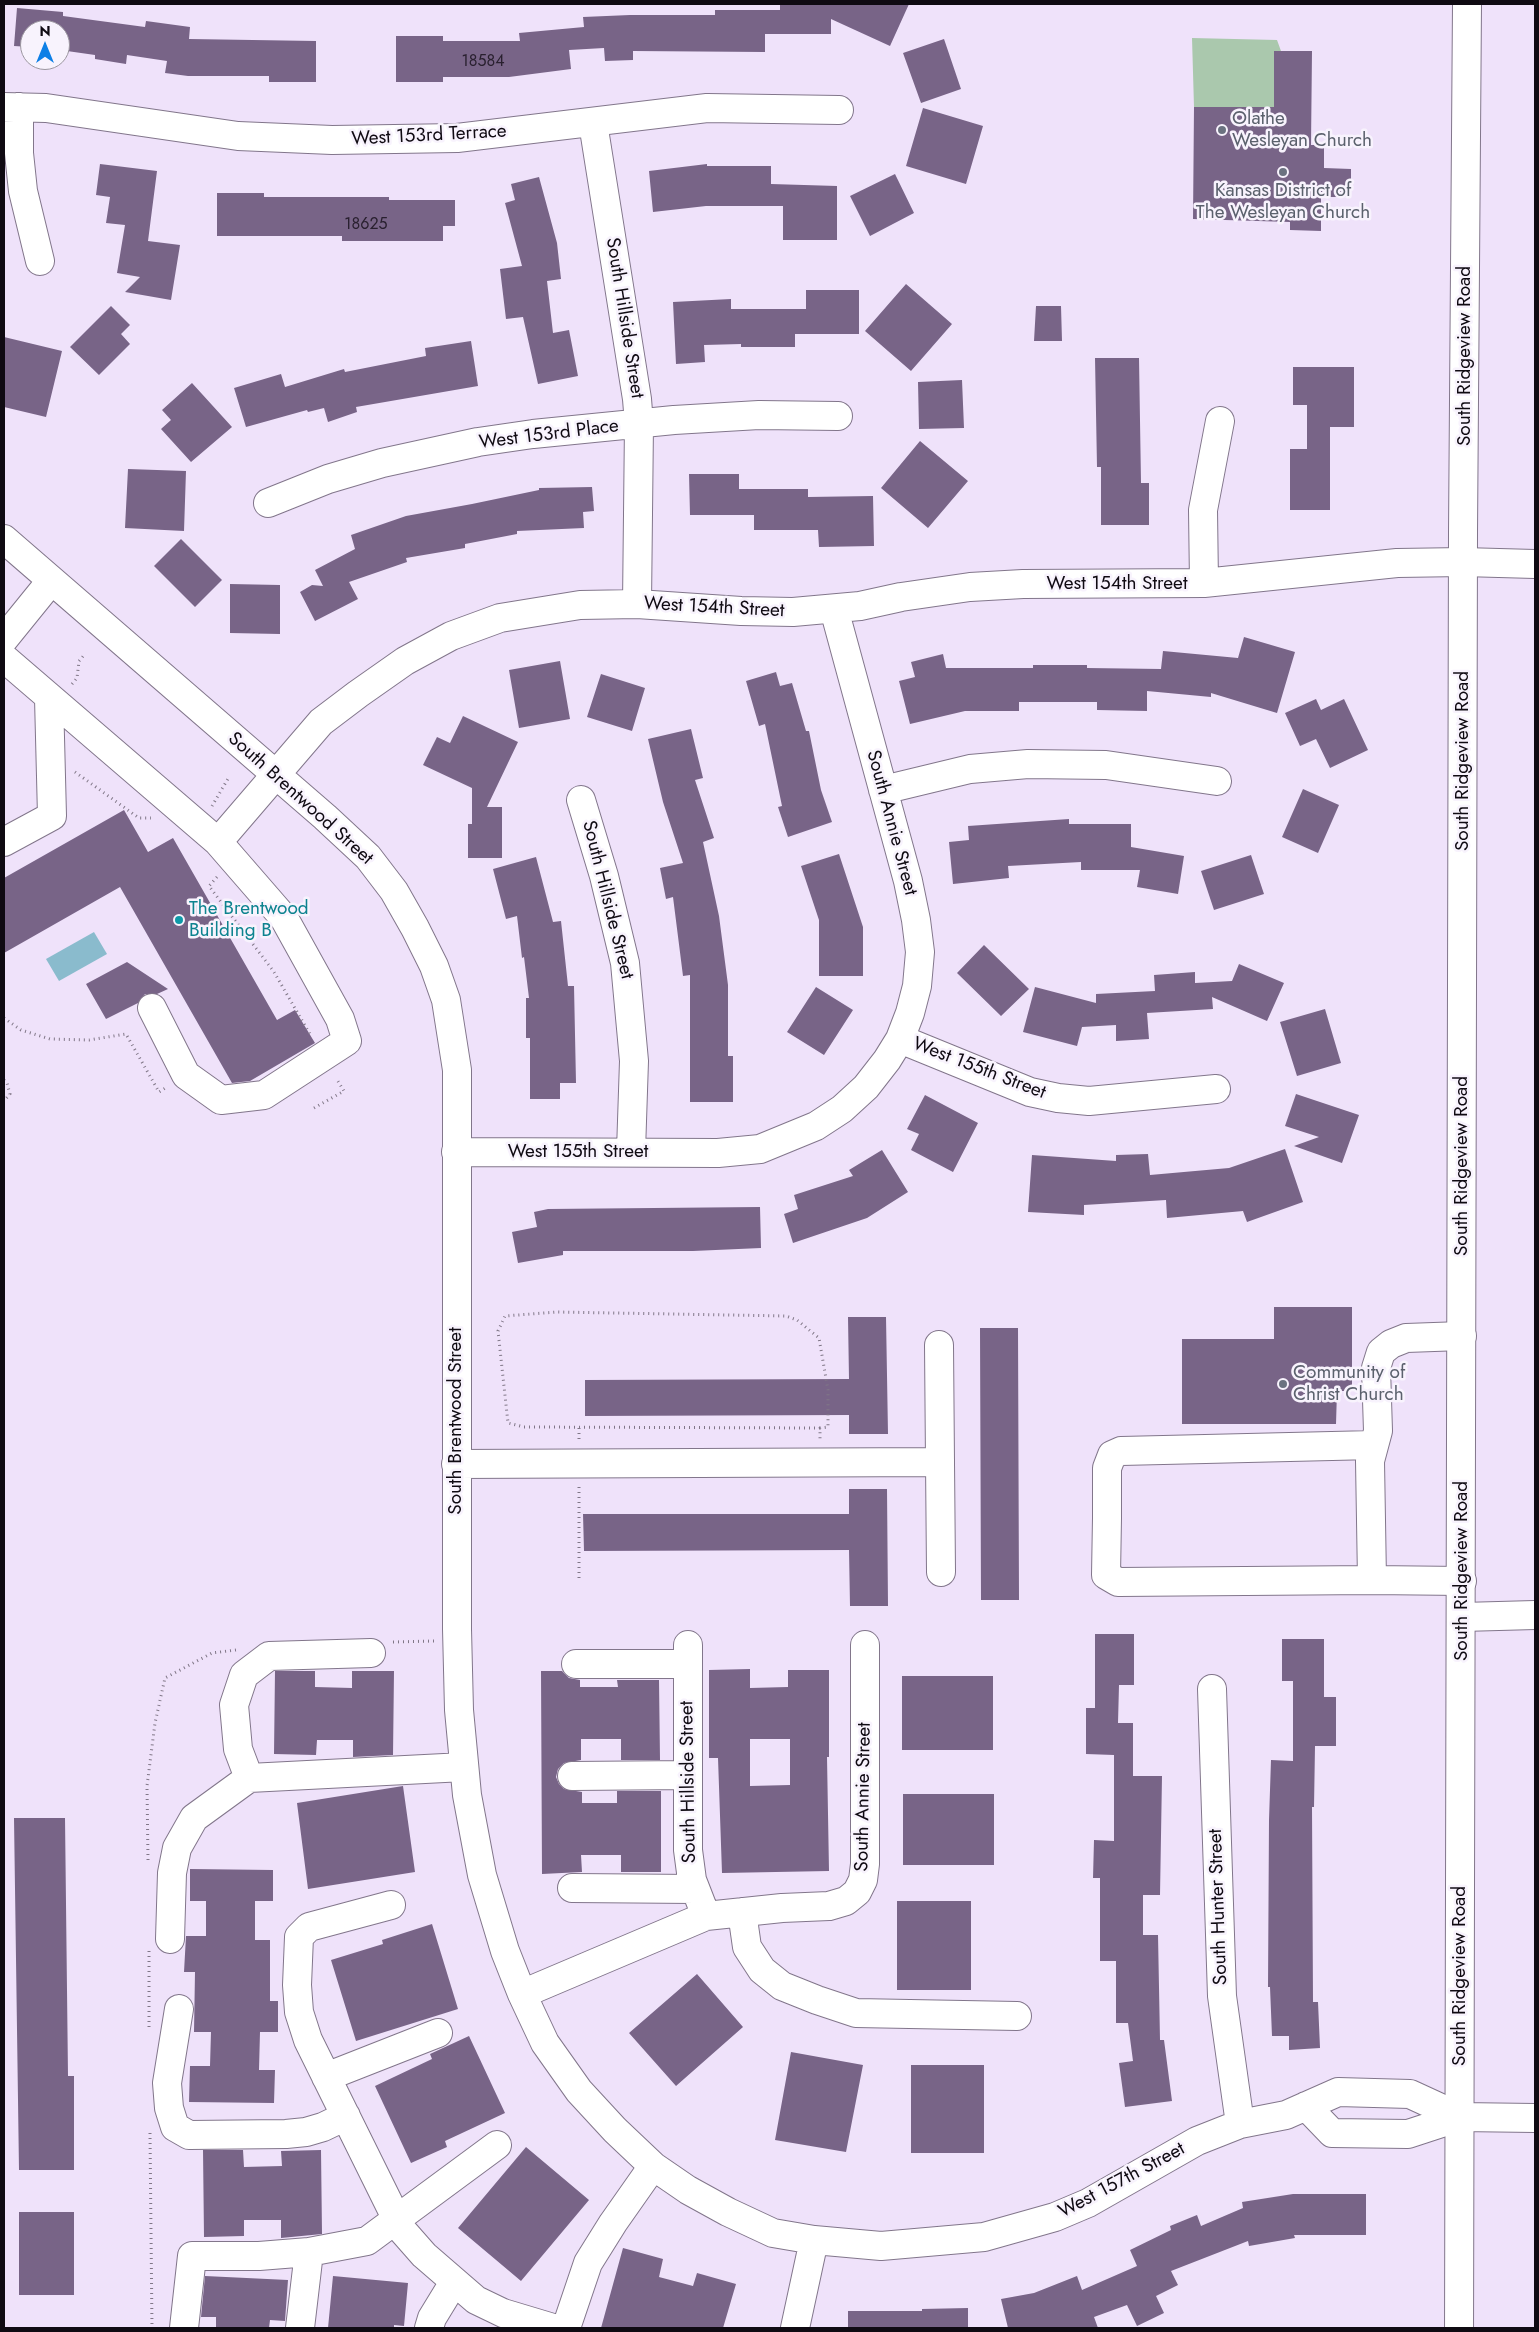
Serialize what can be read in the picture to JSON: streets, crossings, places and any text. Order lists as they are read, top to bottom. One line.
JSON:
{"streets":{"street":["West 153rd Terrace","South Hillside Street","South Ridgeview Road","West 153rd Place","West 154th Street","South Brentwood Street","South Annie Street","West 155th Street","South Hunter Street","West 157th Street"]},"crossings":[["West 153rd Terrace","South Hillside Street"],["South Hillside Street","West 153rd Place"],["South Hillside Street","West 154th Street"],["South Hillside Street","South Annie Street"],["South Hillside Street","West 155th Street"],["South Ridgeview Road","West 154th Street"],["South Ridgeview Road","West 157th Street"],["West 154th Street","South Brentwood Street"],["West 154th Street","South Annie Street"],["South Brentwood Street","South Annie Street"],["South Brentwood Street","West 155th Street"],["South Brentwood Street","West 157th Street"],["South Annie Street","West 155th Street"],["South Hunter Street","West 157th Street"]],"places":["Olathe Wesleyan Church","Kansas District of The Wesleyan Church","The Brentwood Building B","Community of Christ Church"],"house_numbers":["18584","18625"],"north":"top"}
